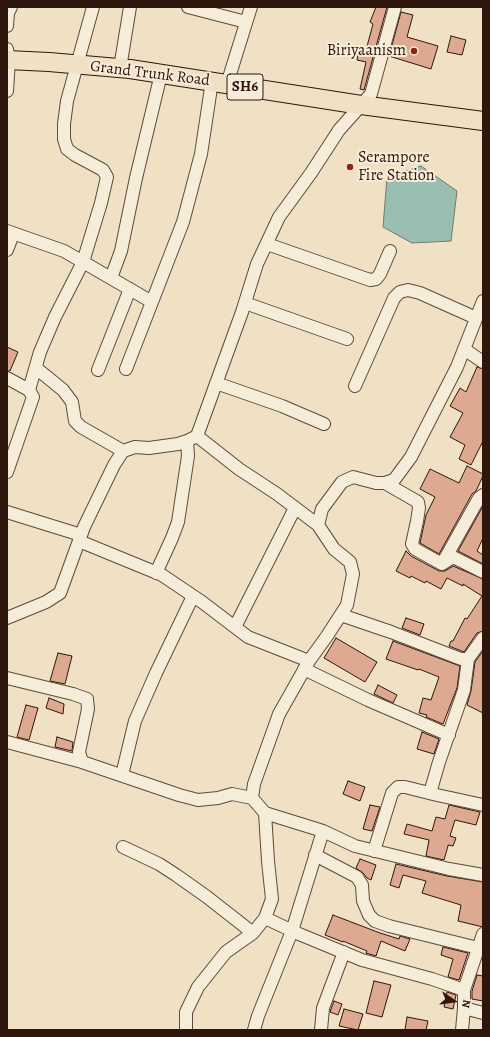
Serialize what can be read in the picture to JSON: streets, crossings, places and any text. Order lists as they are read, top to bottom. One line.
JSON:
{"streets":{"main road":["Grand Trunk Road","SH6"]},"places":["Biriyaanism","Serampore Fire Station"],"north":"right"}
